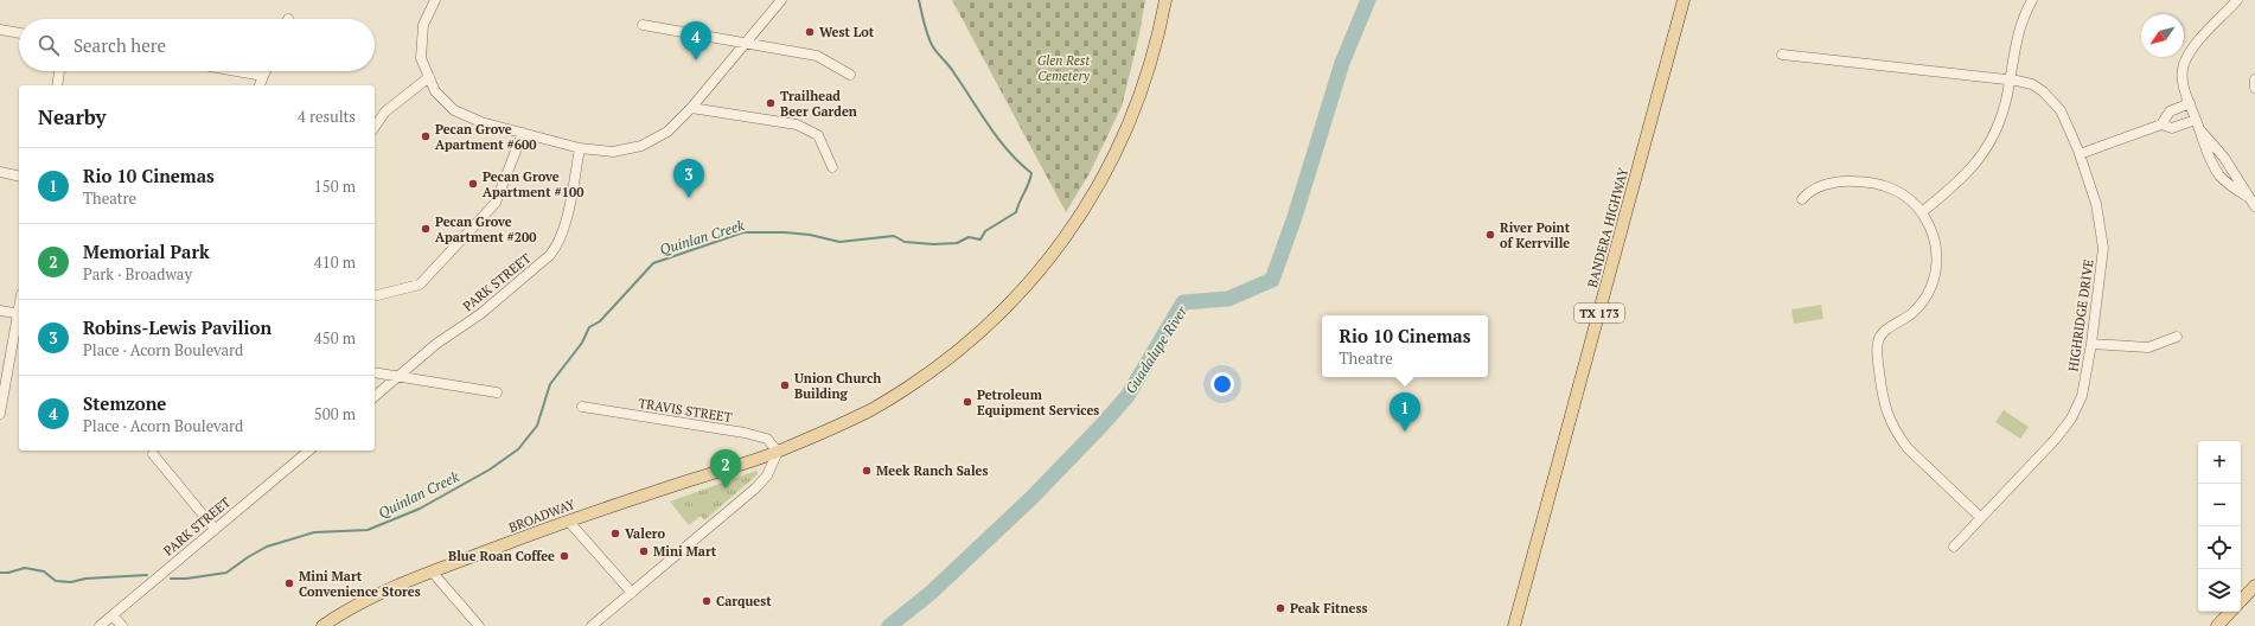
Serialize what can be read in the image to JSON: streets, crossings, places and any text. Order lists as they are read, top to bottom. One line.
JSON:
{"streets":{"main road":["BANDERA HIGHWAY","TX 173","BROADWAY"],"street":["PARK STREET","HIGHRIDGE DRIVE","TRAVIS STREET"]},"crossings":[["TRAVIS STREET","BROADWAY"]],"water":["Quinlan Creek","Guadalupe River"],"parks":["Glen Rest Cemetery"],"places":["West Lot","Trailhead Beer Garden","Pecan Grove Apartment #600","Pecan Grove Apartment #100","Pecan Grove Apartment #200","River Point of Kerrville","Union Church Building","Petroleum Equipment Services","Meek Ranch Sales","Valero","Mini Mart","Blue Roan Coffee","Mini Mart Convenience Stores","Carquest","Peak Fitness"],"north":"bottom left","page":{"search":"Search here","pins":["4","3","1","2"],"heading":["Nearby","4 results"],"list":[{"mark":"1","name":"Rio 10 Cinemas","note":"Theatre","value":"150 m"},{"mark":"2","name":"Memorial Park","note":"Park · Broadway","value":"410 m"},{"mark":"3","name":"Robins-Lewis Pavilion","note":"Place · Acorn Boulevard","value":"450 m"},{"mark":"4","name":"Stemzone","note":"Place · Acorn Boulevard","value":"500 m"}],"popup":["Rio 10 Cinemas","Theatre"],"map_buttons":["+","−"]}}
